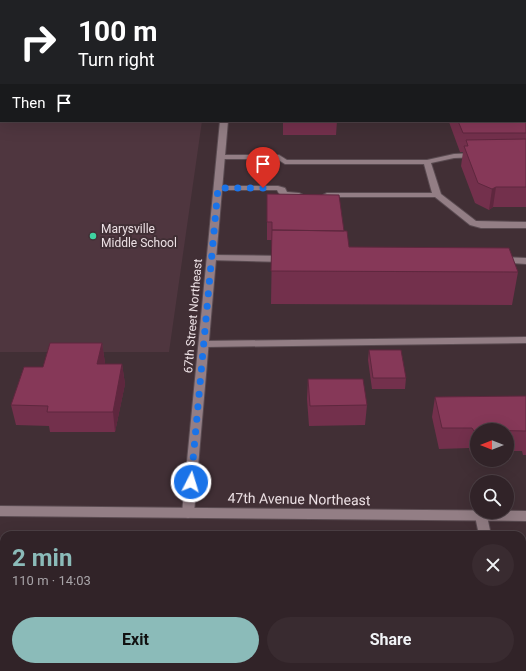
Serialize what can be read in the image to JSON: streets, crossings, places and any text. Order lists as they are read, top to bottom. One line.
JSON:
{"streets":{"street":["67th Street Northeast","47th Avenue Northeast"]},"crossings":[["67th Street Northeast","47th Avenue Northeast"]],"places":["Marysville Middle School"],"north":"left","page":{"turn":["100 m","Turn right"],"then":"Then","heading":["2 min","110 m · 14:03"],"buttons":["Exit","Share"]}}
